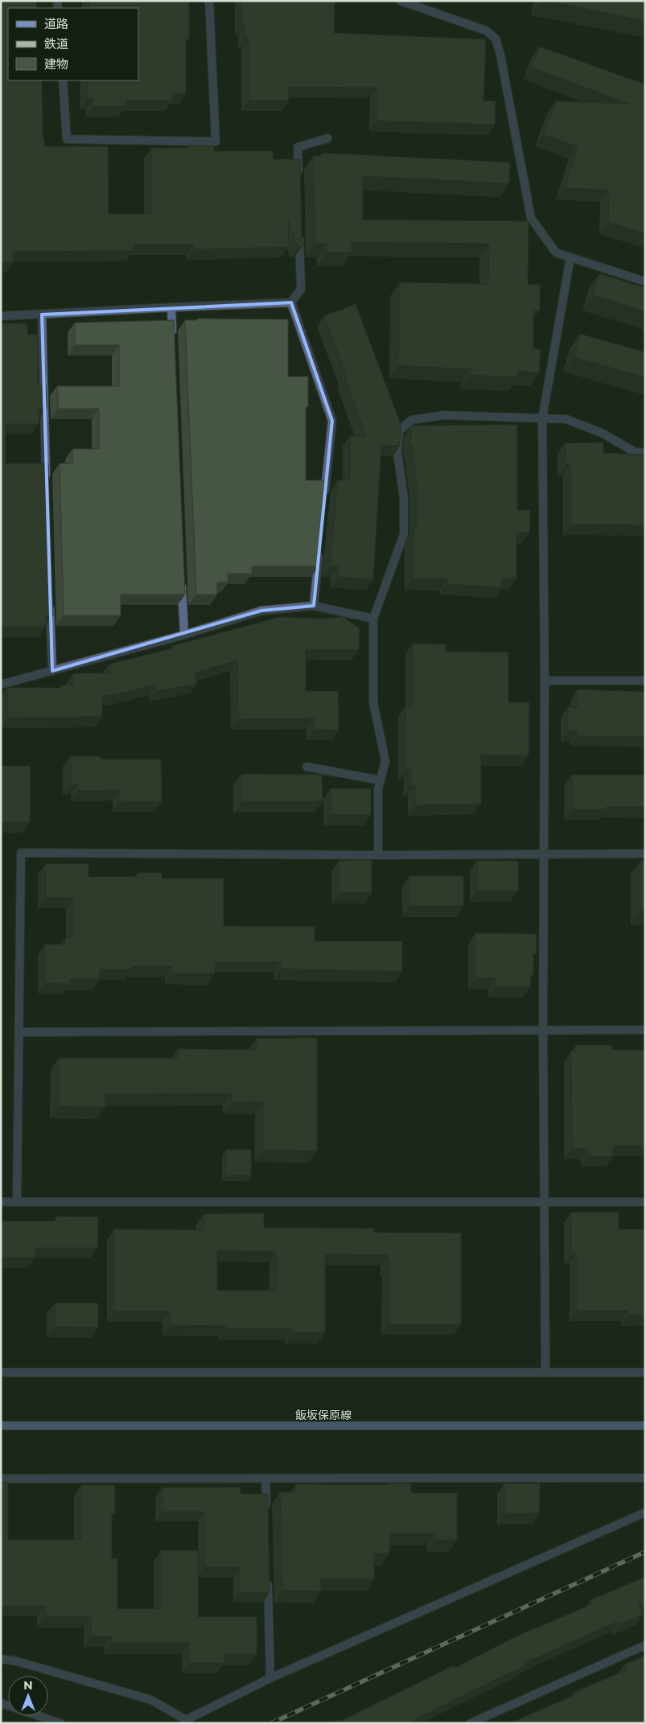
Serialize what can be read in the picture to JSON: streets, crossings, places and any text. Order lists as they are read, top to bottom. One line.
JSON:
{"streets":{"main road":["飯坂保原線"]},"legend":["道路","鉄道","建物"],"north":"top"}
